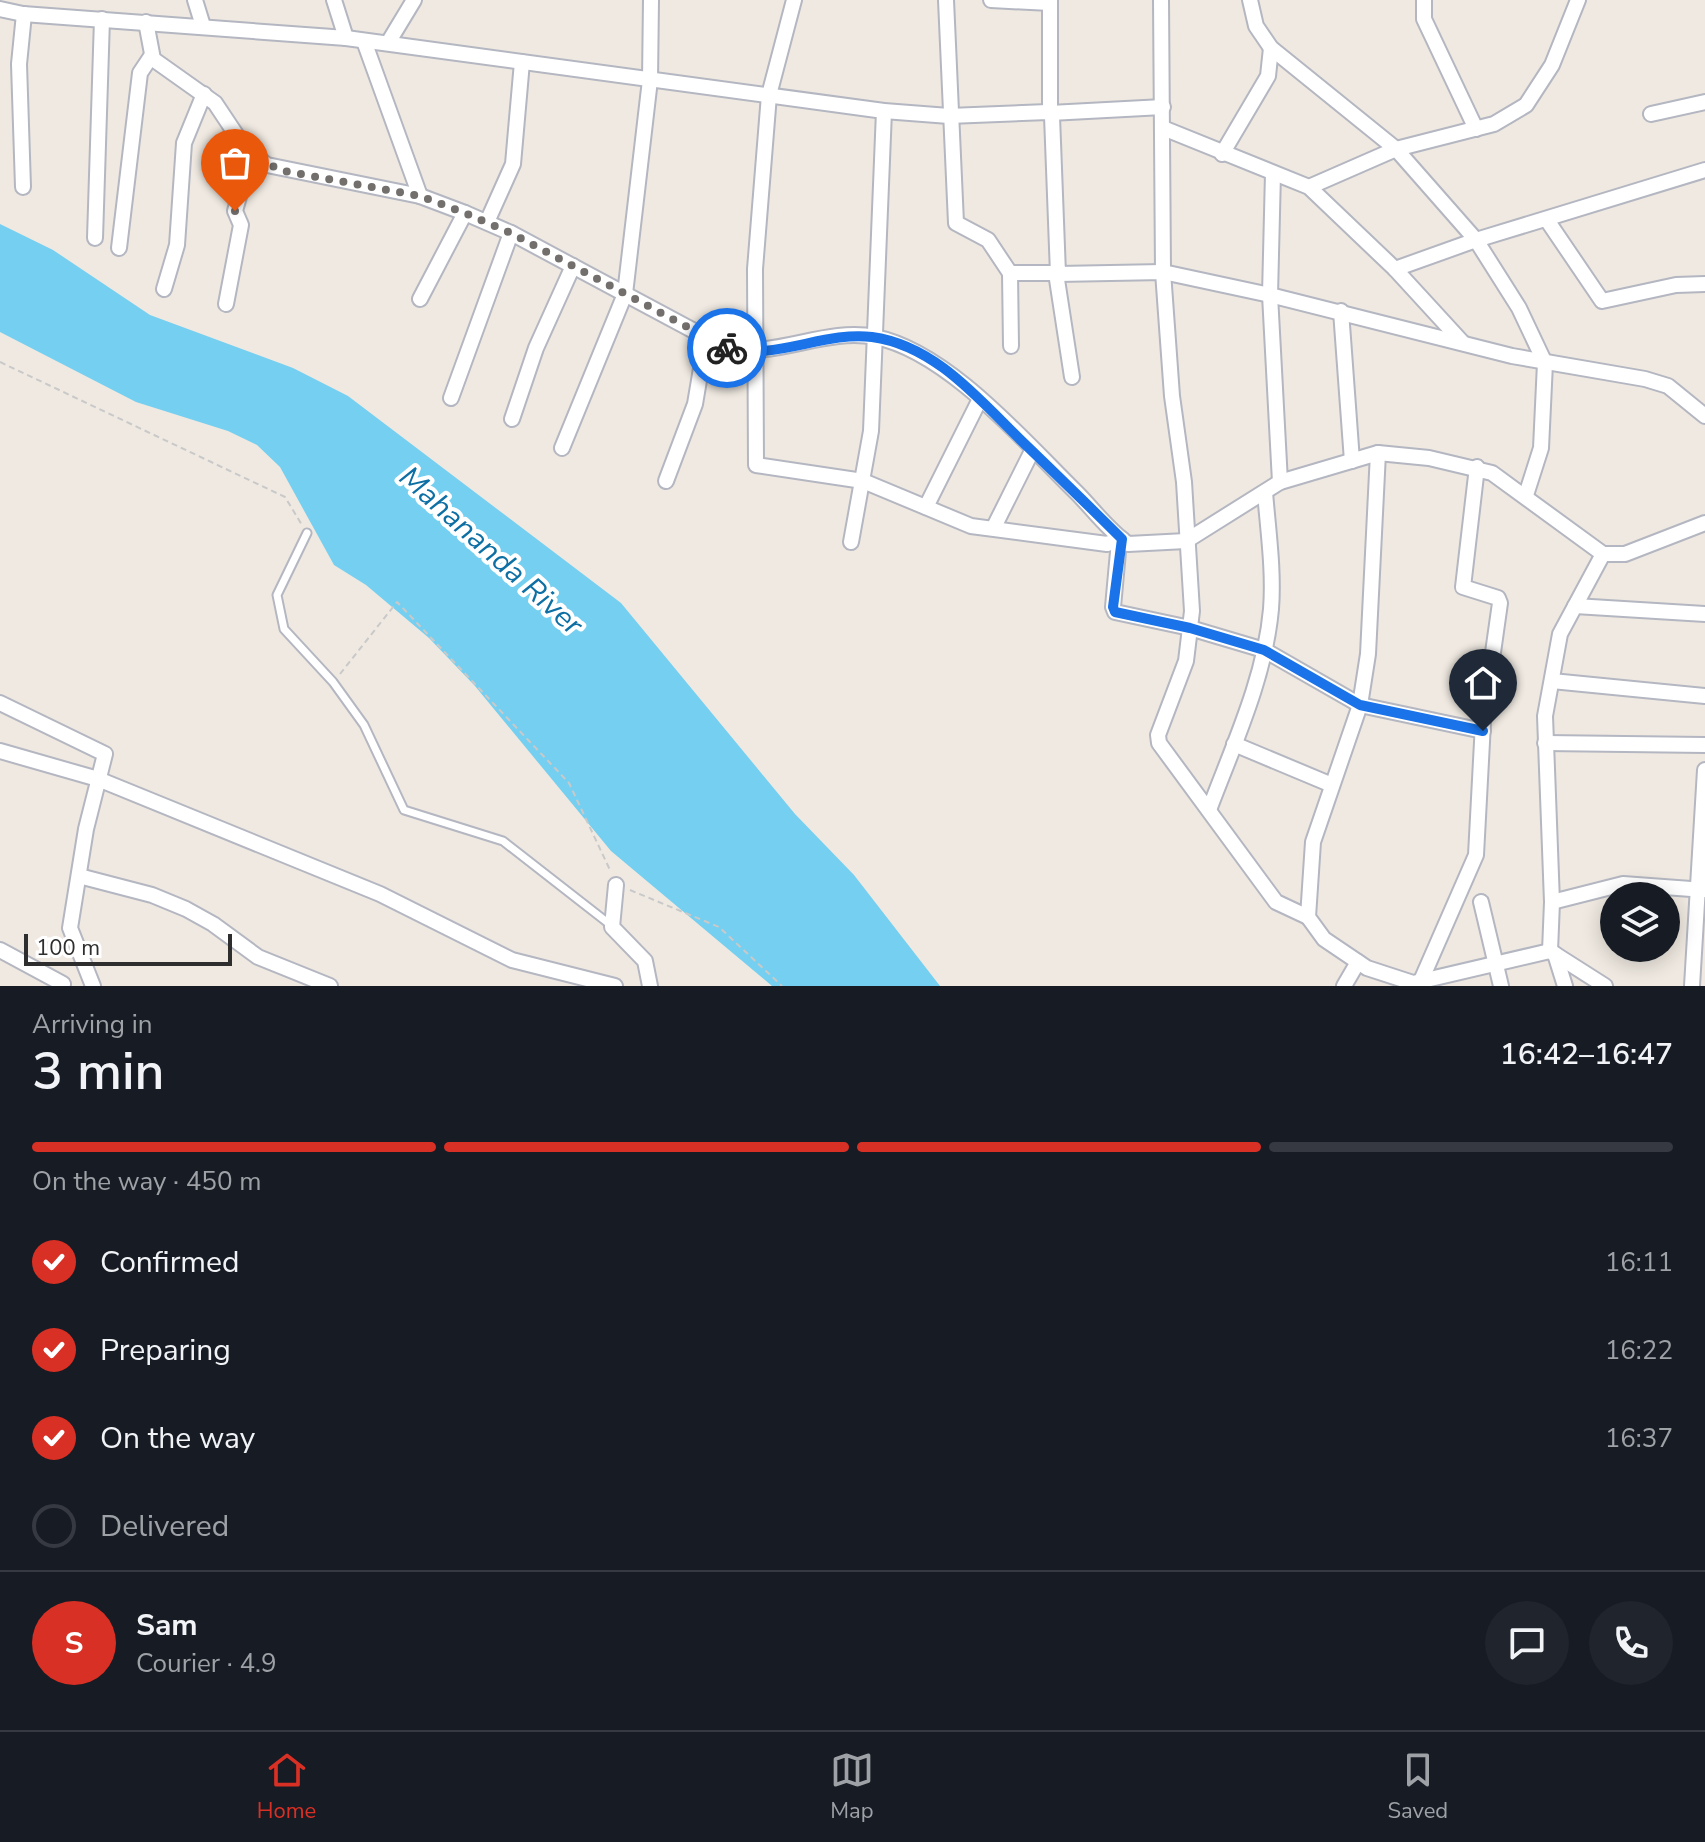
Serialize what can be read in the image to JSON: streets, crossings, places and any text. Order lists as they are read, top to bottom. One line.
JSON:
{"water":["Mahananda River"],"scale_bar":"100 m","page":{"scale":"100 m","heading":["3 min","Arriving in","16:42–16:47"],"panel":["Sam","Courier · 4.9"],"bar":"On the way · 450 m","list":[["Confirmed","16:11"],["Preparing","16:22"],["On the way","16:37"],"Delivered"],"round":"S","tabs":["Home","Map","Saved"]}}
